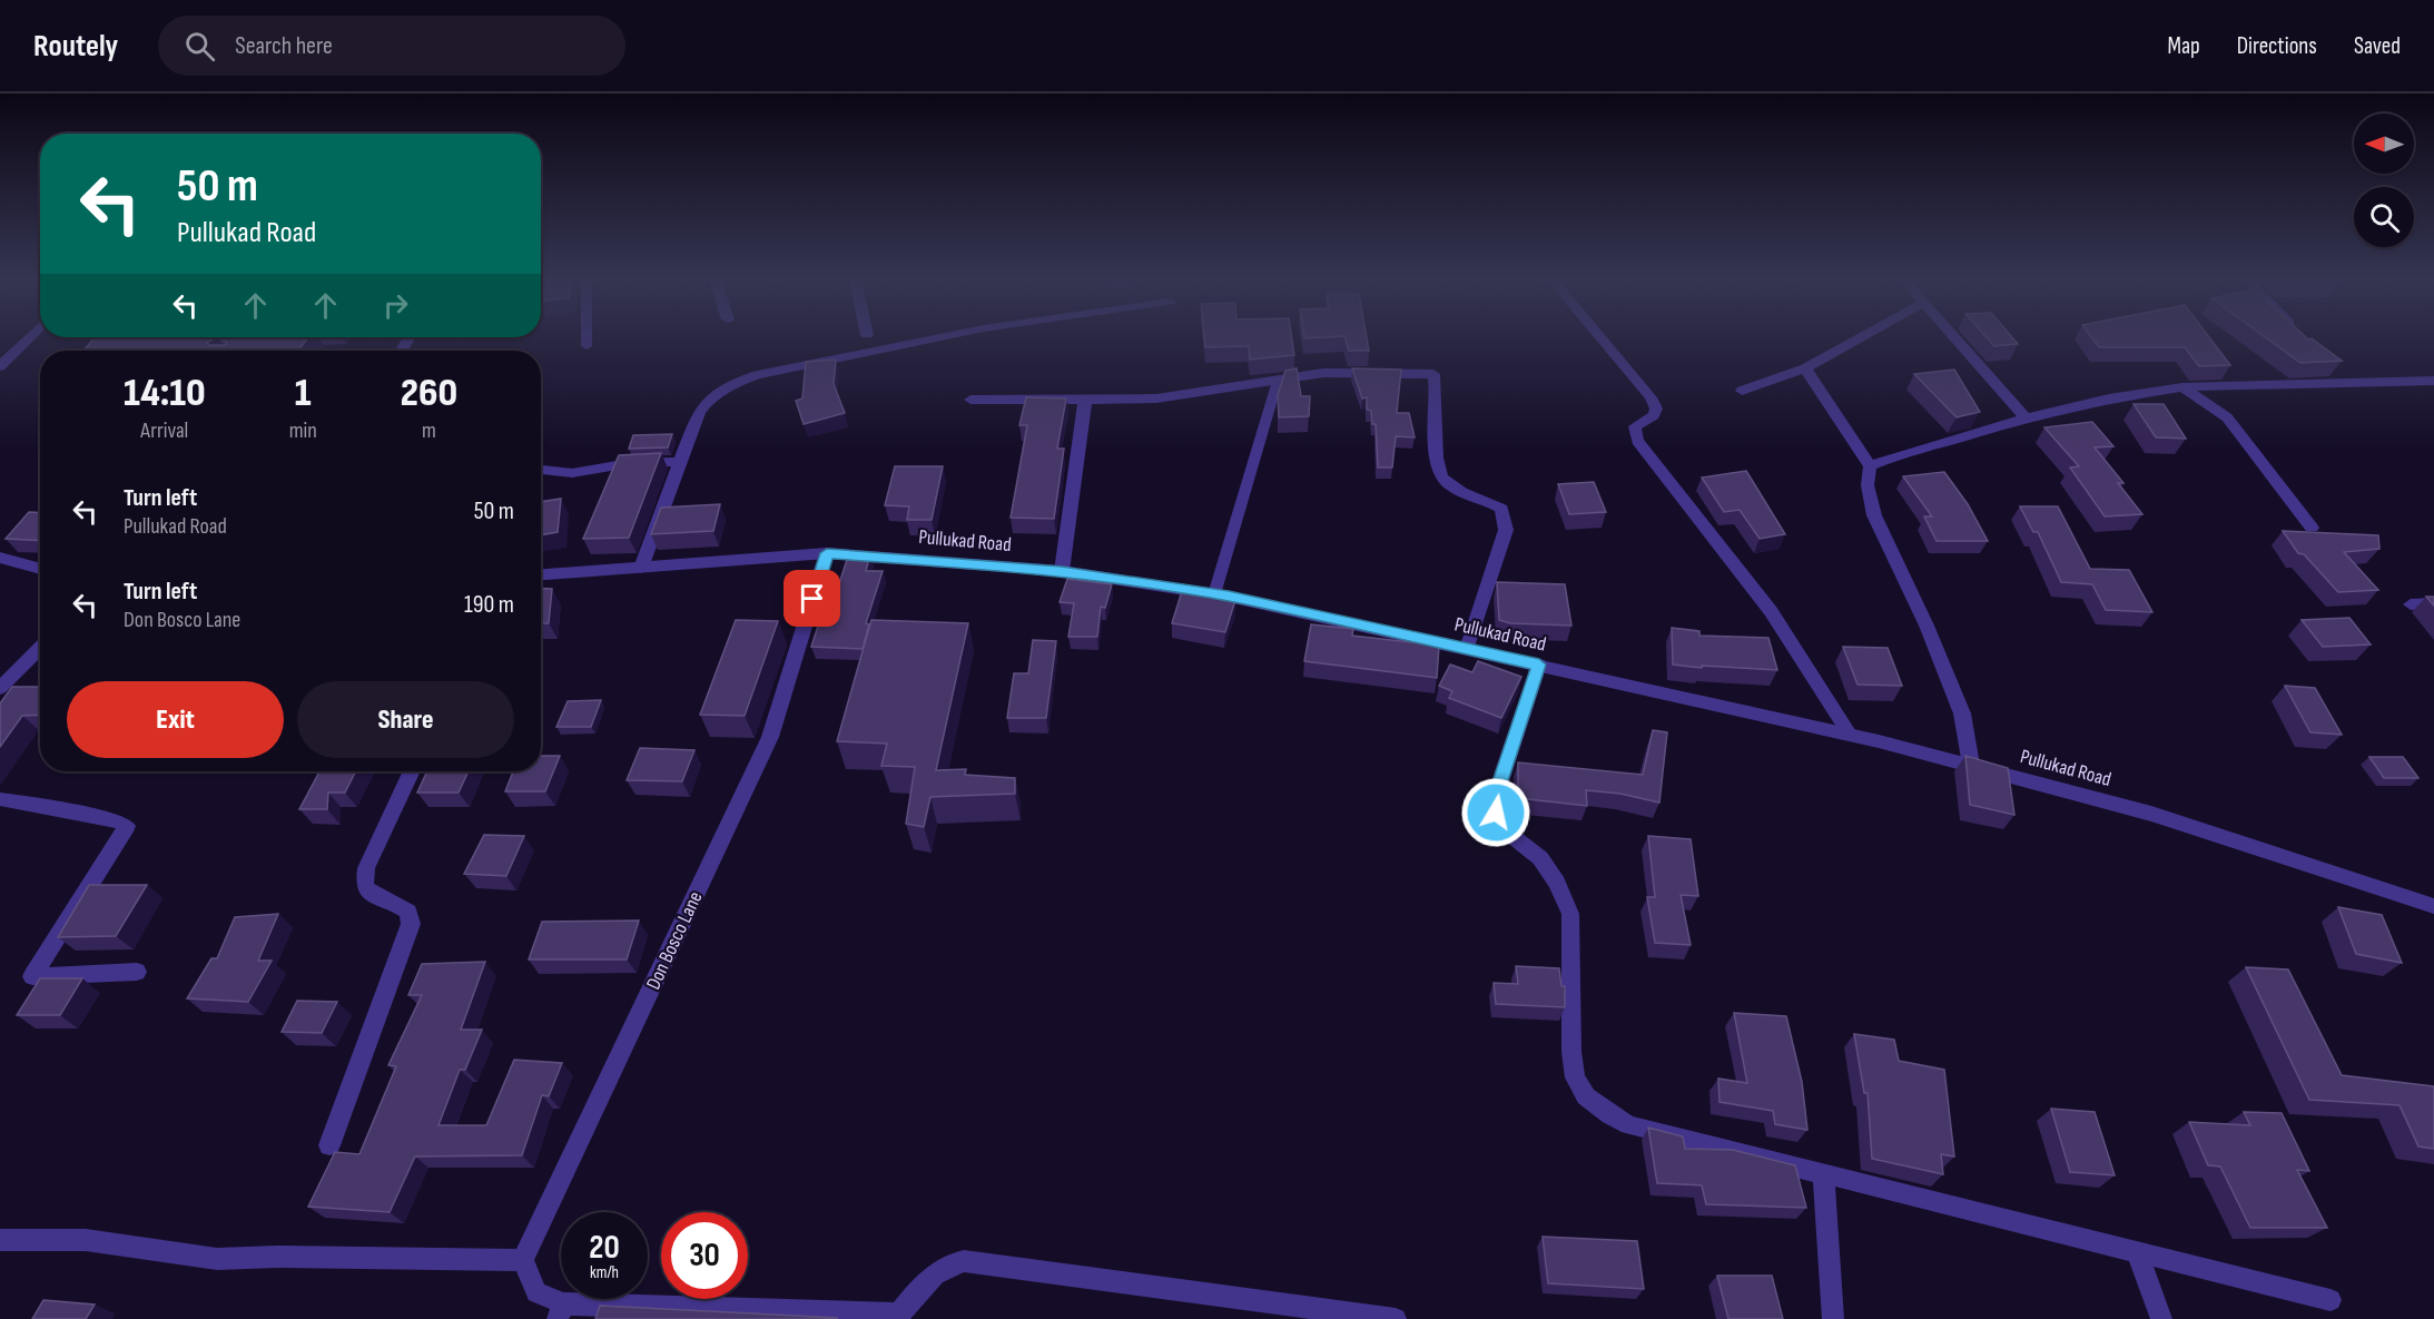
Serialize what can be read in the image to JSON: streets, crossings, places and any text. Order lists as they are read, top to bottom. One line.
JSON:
{"streets":{"street":["Pullukad Road","Don Bosco Lane"]},"crossings":[["Pullukad Road","Don Bosco Lane"]],"north":"left","page":{"header":"Routely","search":"Search here","nav":["Map","Directions","Saved"],"turn":["50 m","Pullukad Road"],"eta":["14:10","Arrival","1","min","260","m"],"list":[{"name":"Turn left","note":"Pullukad Road","value":"50 m"},{"name":"Turn left","note":"Don Bosco Lane","value":"190 m"}],"buttons":["Exit","Share"],"speed":"20 km/h","limit":"30"}}
